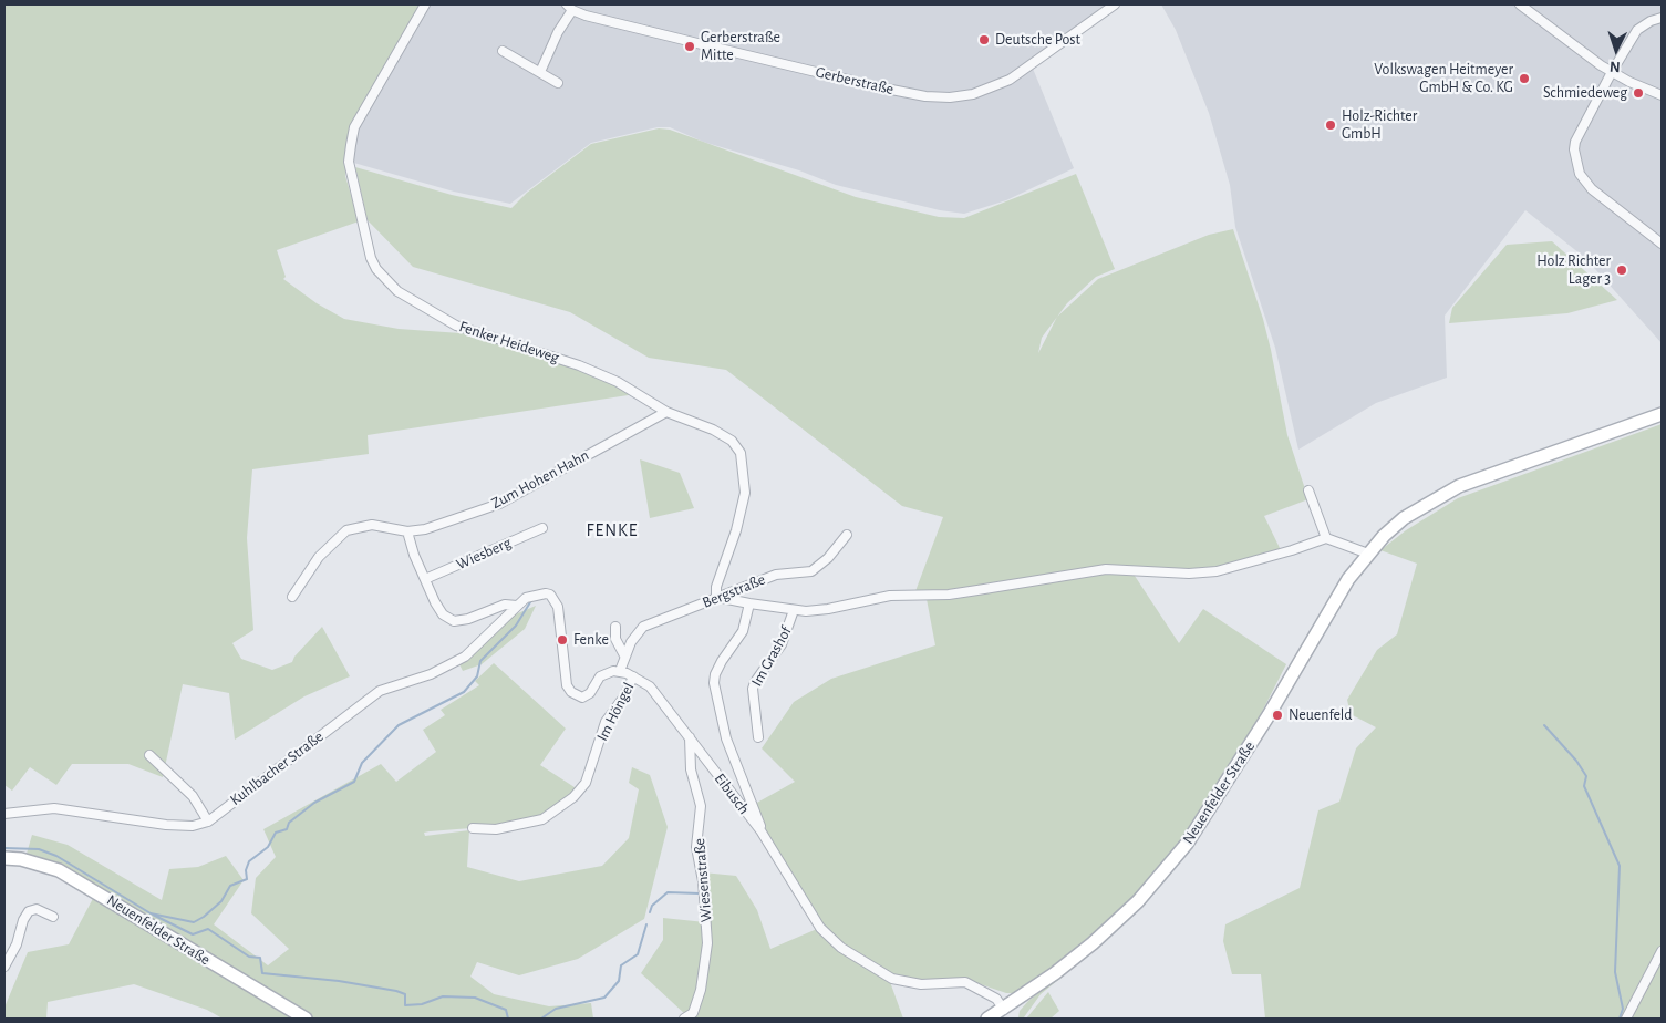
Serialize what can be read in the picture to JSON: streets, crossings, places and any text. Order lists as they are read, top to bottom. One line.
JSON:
{"streets":{"main road":["Neuenfelder Straße"],"street":["Gerberstraße","Fenker Heideweg","Zum Hohen Hahn","Wiesberg","Bergstraße","Im Grashof","Im Höngel","Kuhlbacher Straße","Eibusch","Wiesenstraße"]},"crossings":[["Fenker Heideweg","Zum Hohen Hahn"],["Fenker Heideweg","Bergstraße"],["Bergstraße","Eibusch"],["Im Höngel","Eibusch"],["Neuenfelder Straße","Eibusch"],["Eibusch","Wiesenstraße"]],"districts":["FENKE"],"places":["Deutsche Post","Gerberstraße Mitte","Volkswagen Heitmeyer GmbH & Co. KG","Schmiedeweg","Holz-Richter GmbH","Holz Richter Lager 3","Fenke","Neuenfeld"],"north":"bottom"}
